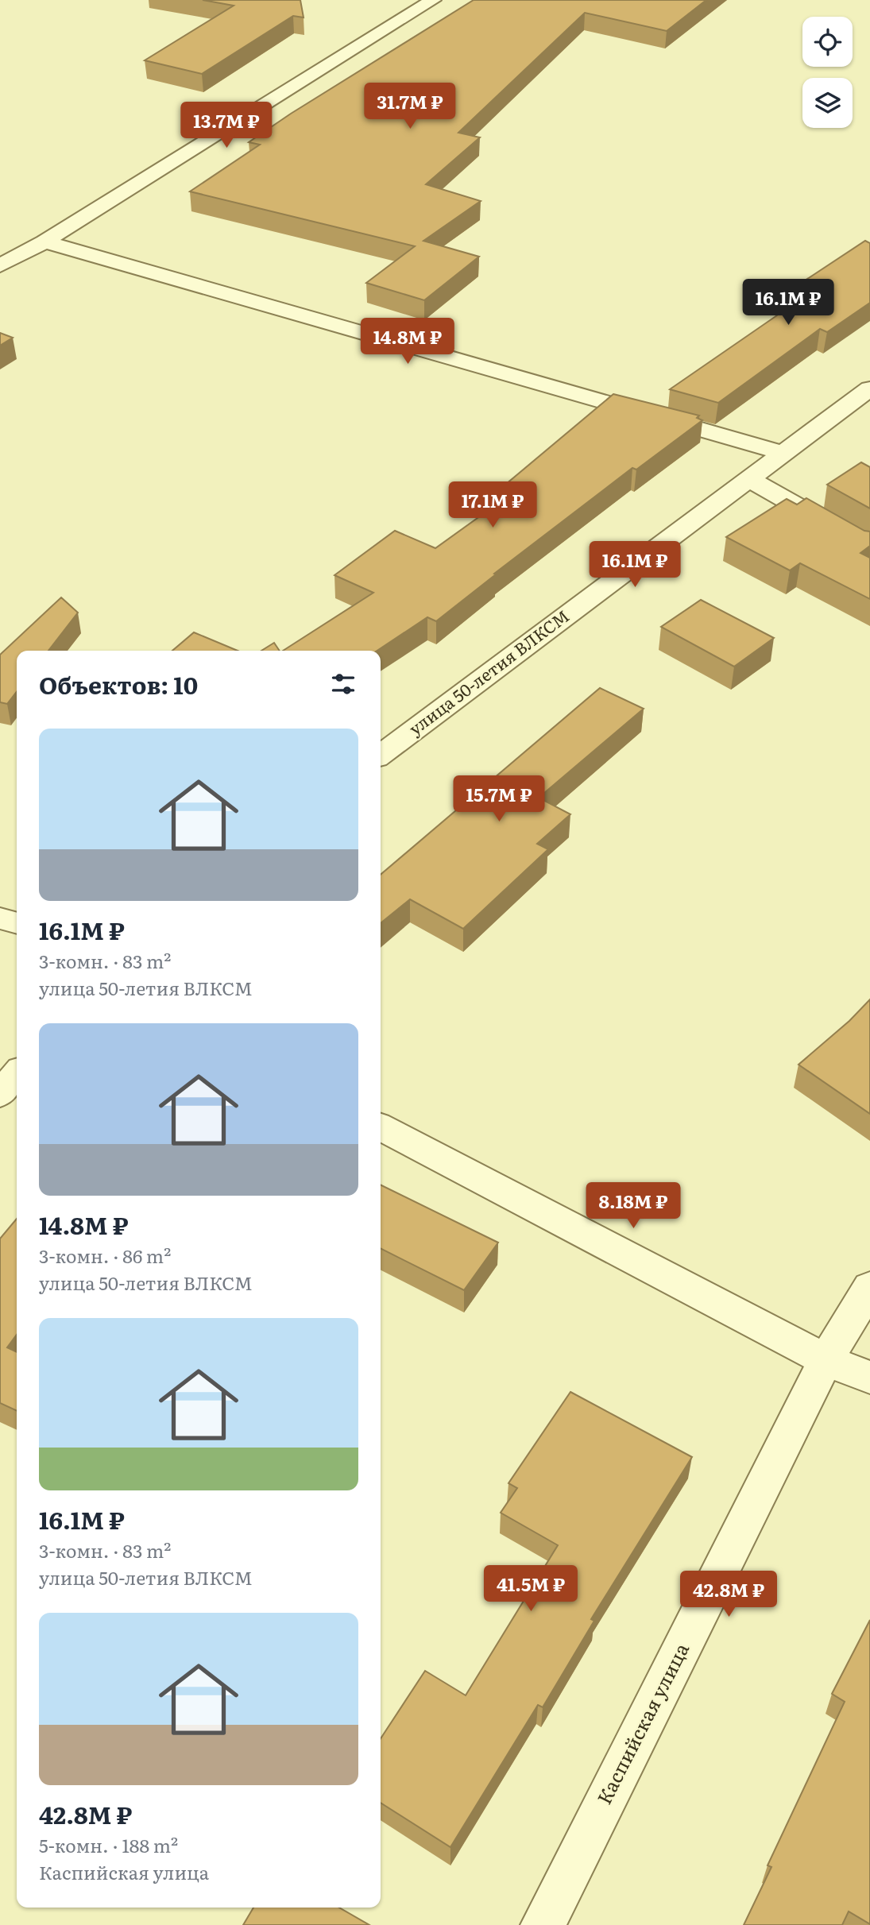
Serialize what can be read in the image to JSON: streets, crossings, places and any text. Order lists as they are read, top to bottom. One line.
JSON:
{"streets":{"street":["улица 50-летия ВЛКСМ","Каспийская улица"]},"page":{"price":["31.7M ₽","13.7M ₽","16.1M ₽","14.8M ₽","17.1M ₽","16.1M ₽","15.7M ₽","8.18M ₽","41.5M ₽","42.8M ₽"],"heading":"Объектов: 10","list":[{"name":"16.1M ₽","note":"3-комн. · 83 m² · улица 50-летия ВЛКСМ"},{"name":"14.8M ₽","note":"3-комн. · 86 m² · улица 50-летия ВЛКСМ"},{"name":"16.1M ₽","note":"3-комн. · 83 m² · улица 50-летия ВЛКСМ"},{"name":"42.8M ₽","note":"5-комн. · 188 m² · Каспийская улица"}]}}
